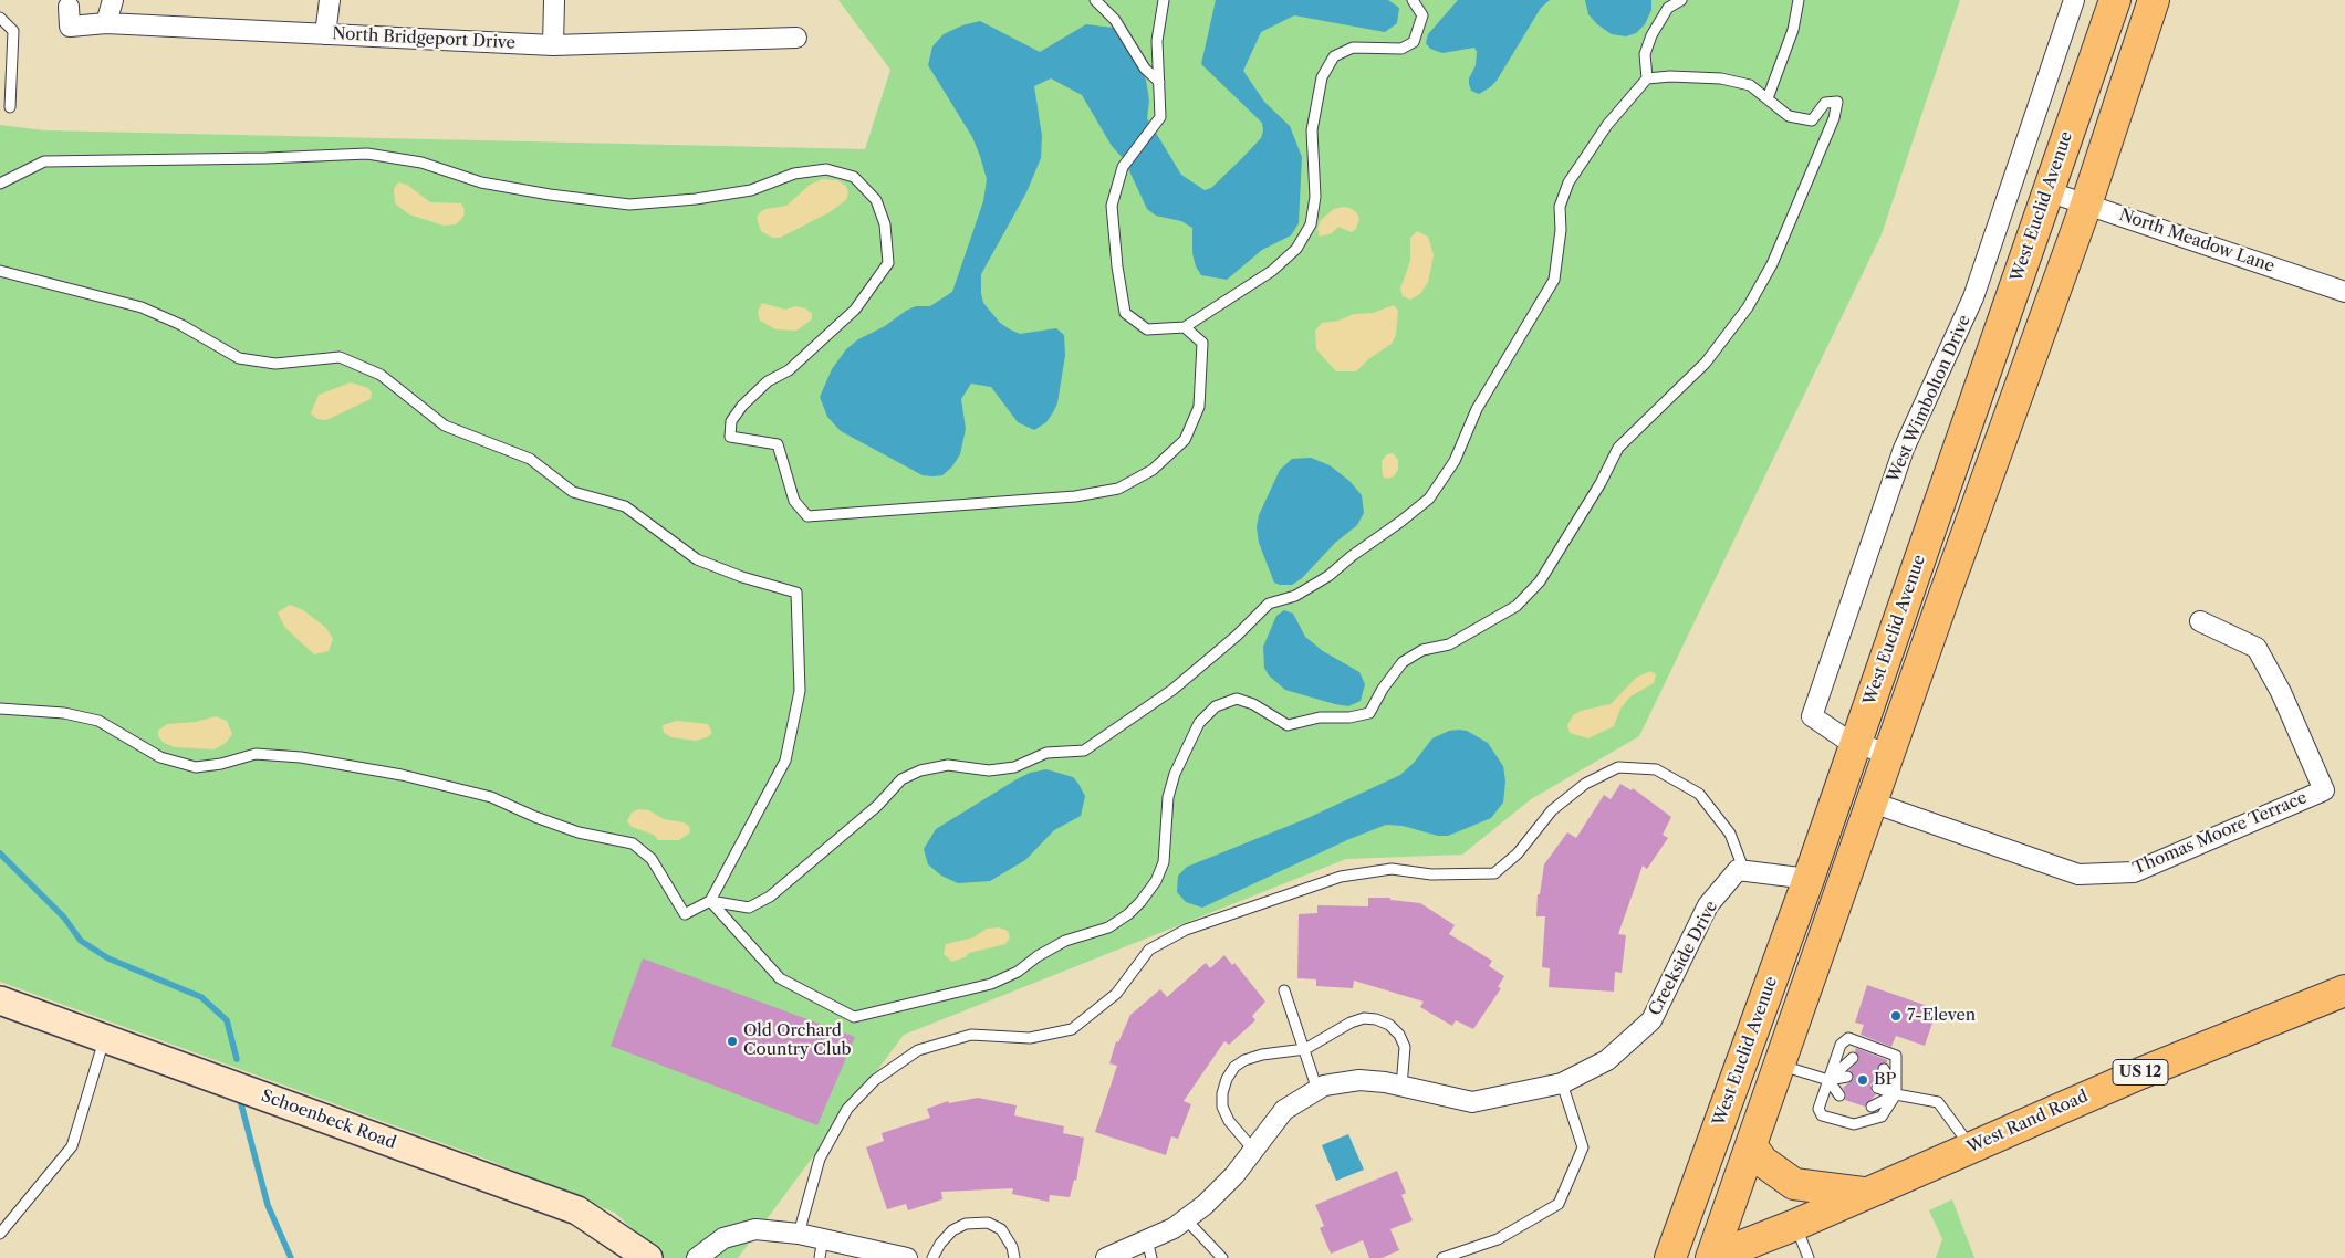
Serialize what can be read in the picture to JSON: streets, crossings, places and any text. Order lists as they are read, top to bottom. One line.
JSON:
{"streets":{"main road":["West Euclid Avenue","US 12","Schoenbeck Road","West Rand Road"],"street":["North Bridgeport Drive","North Meadow Lane","West Wimbolton Drive","Thomas Moore Terrace","Creekside Drive"]},"crossings":[["West Euclid Avenue","North Meadow Lane"],["West Euclid Avenue","West Wimbolton Drive"]],"places":["7-Eleven","Old Orchard Country Club","BP"]}
